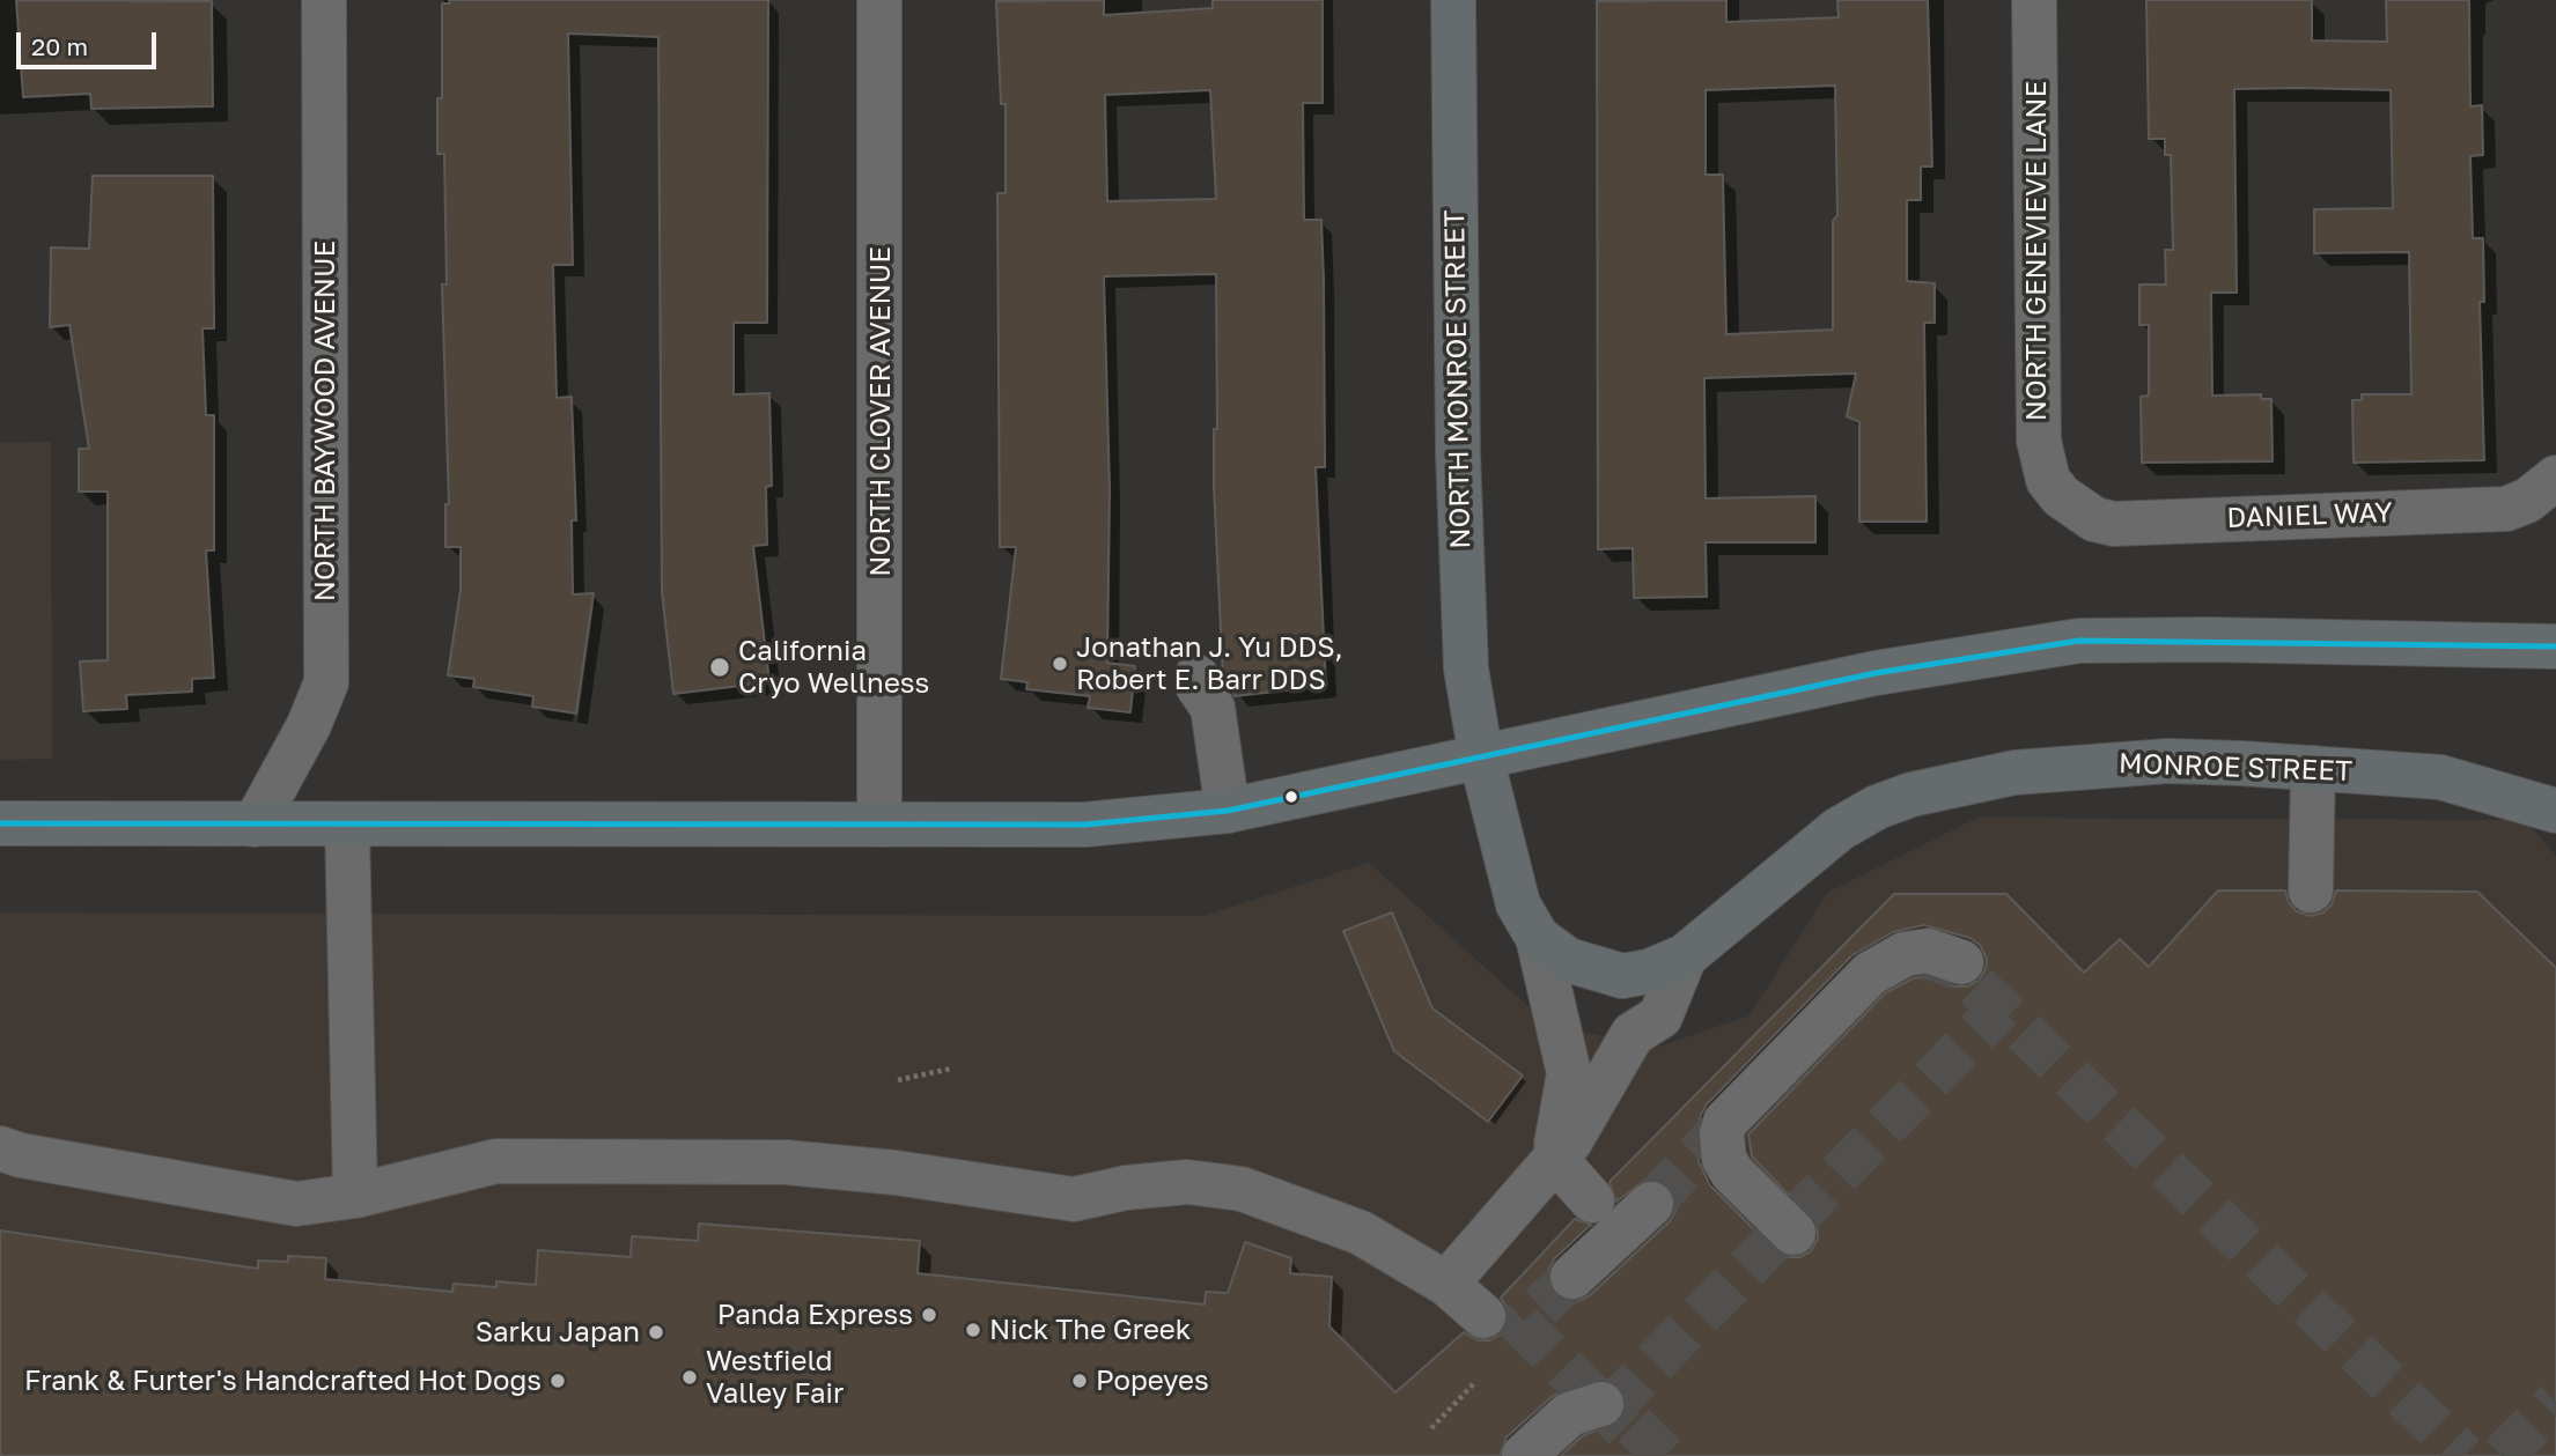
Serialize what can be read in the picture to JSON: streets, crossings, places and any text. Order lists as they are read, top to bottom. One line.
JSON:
{"streets":{"main road":["NORTH MONROE STREET","MONROE STREET"],"street":["NORTH GENEVIEVE LANE","NORTH CLOVER AVENUE","NORTH BAYWOOD AVENUE","DANIEL WAY"]},"crossings":[["NORTH GENEVIEVE LANE","DANIEL WAY"],["NORTH MONROE STREET","MONROE STREET"]],"places":["Jonathan J. Yu DDS, Robert E. Barr DDS","California Cryo Wellness","Panda Express","Nick The Greek","Sarku Japan","Westfield Valley Fair","Frank & Furter's Handcrafted Hot Dogs","Popeyes"],"scale_bar":"20 m"}
